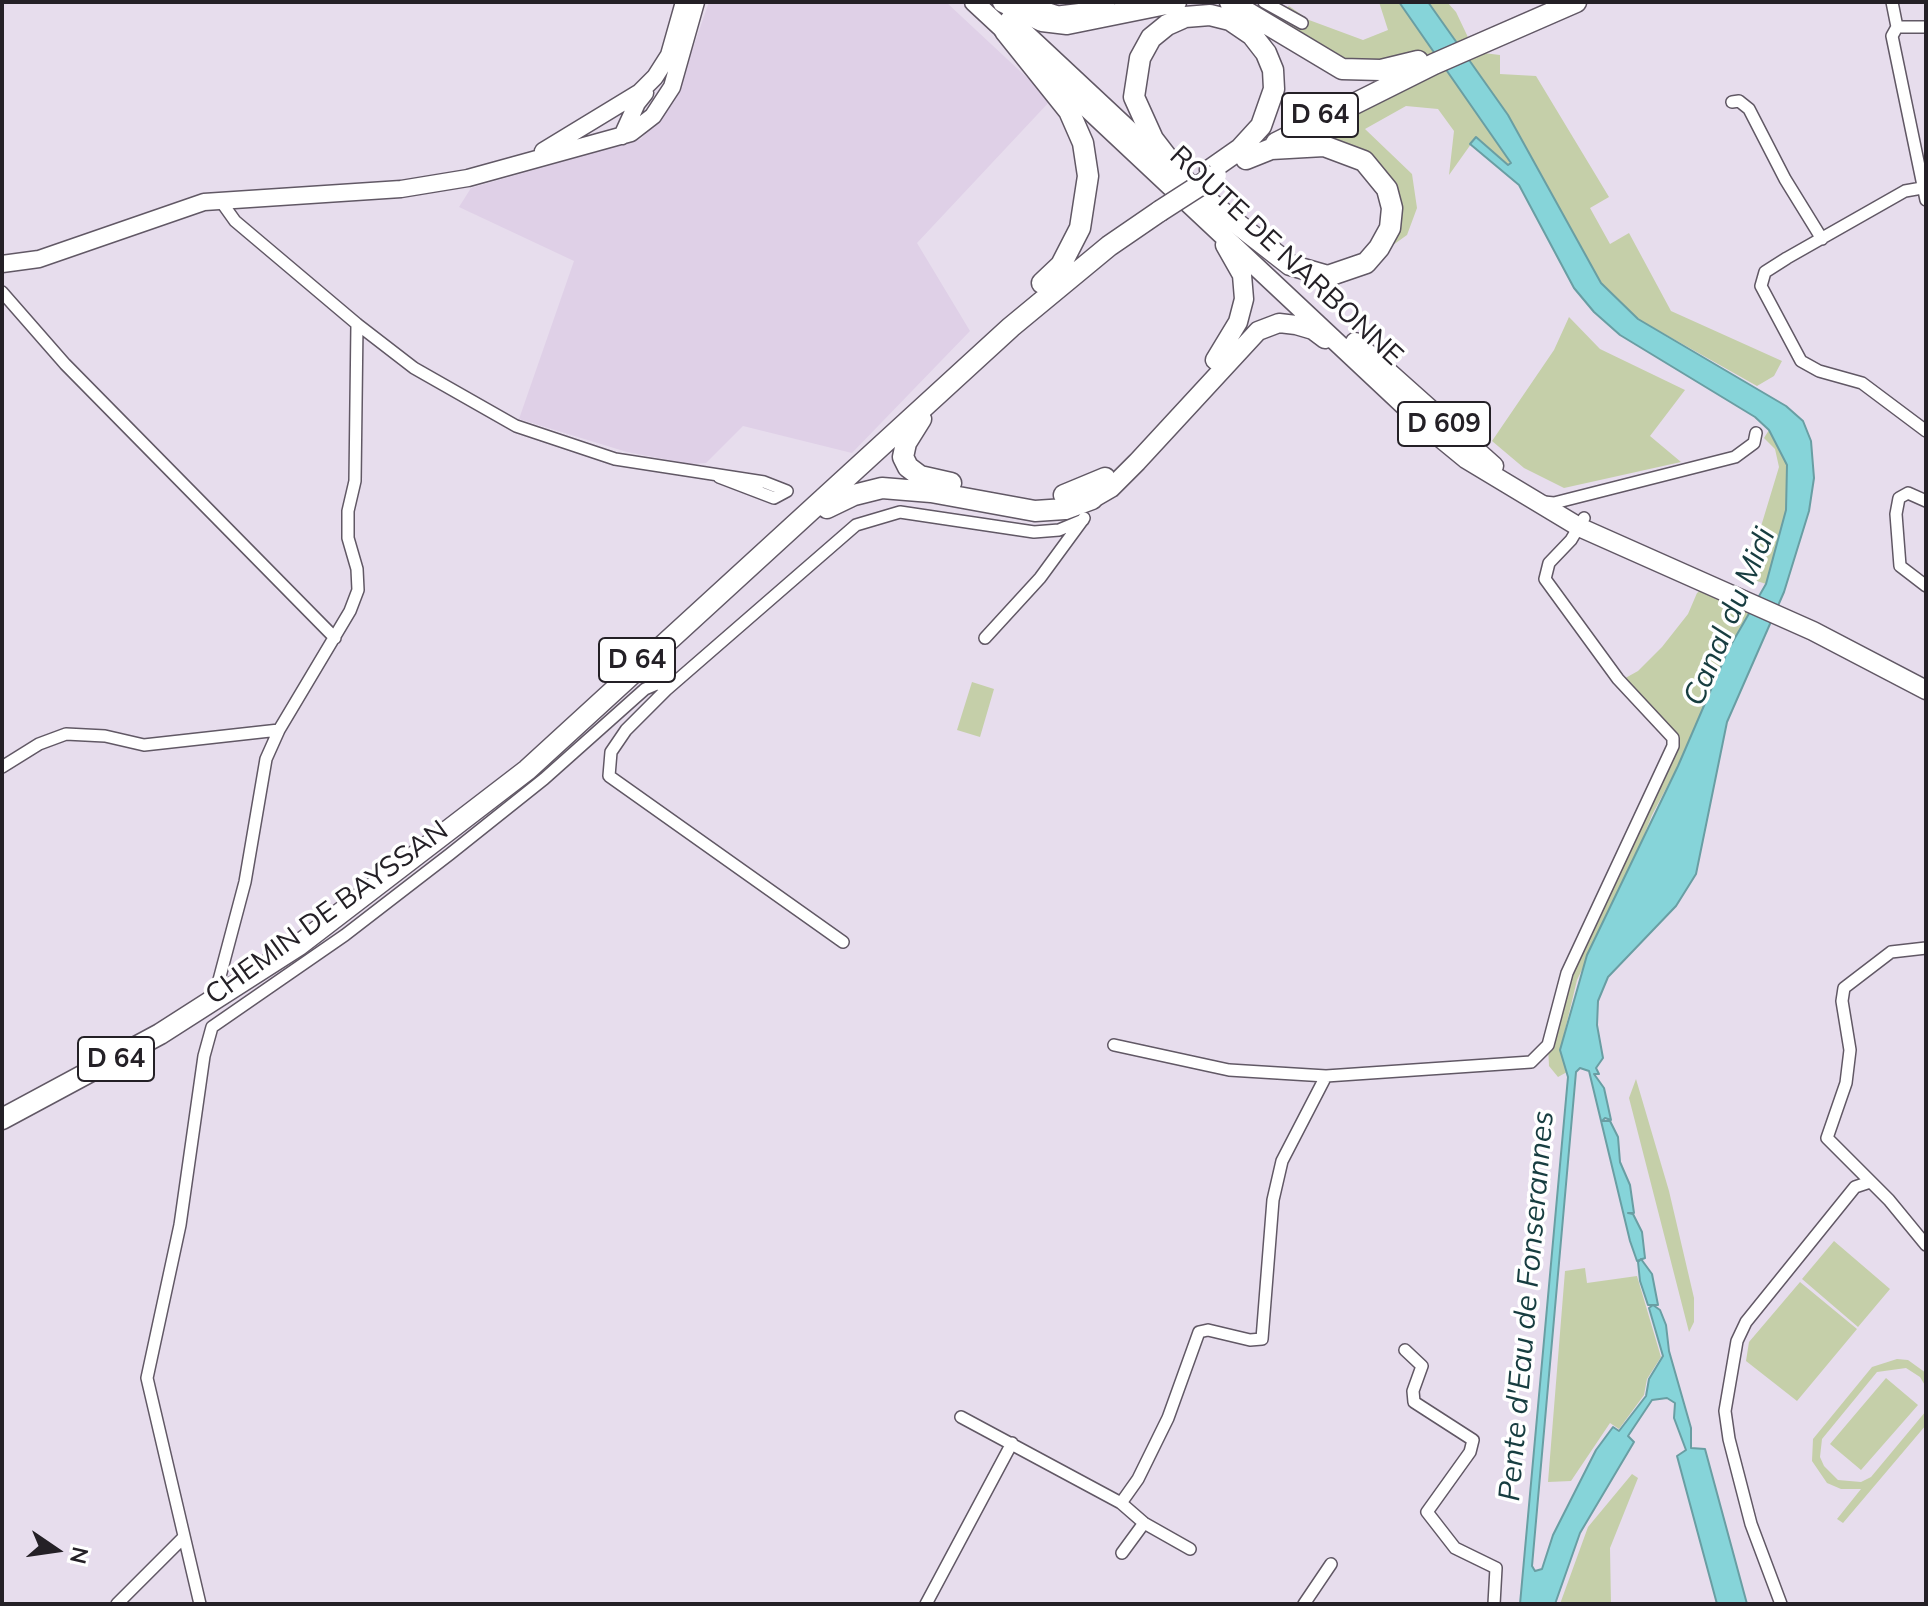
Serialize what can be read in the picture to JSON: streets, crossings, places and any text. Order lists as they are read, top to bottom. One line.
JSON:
{"streets":{"highway":["D 64"],"main road":["ROUTE DE NARBONNE","D 609"],"street":["CHEMIN DE BAYSSAN"]},"water":["Canal du Midi","Pente d'Eau de Fonserannes"],"north":"right"}
